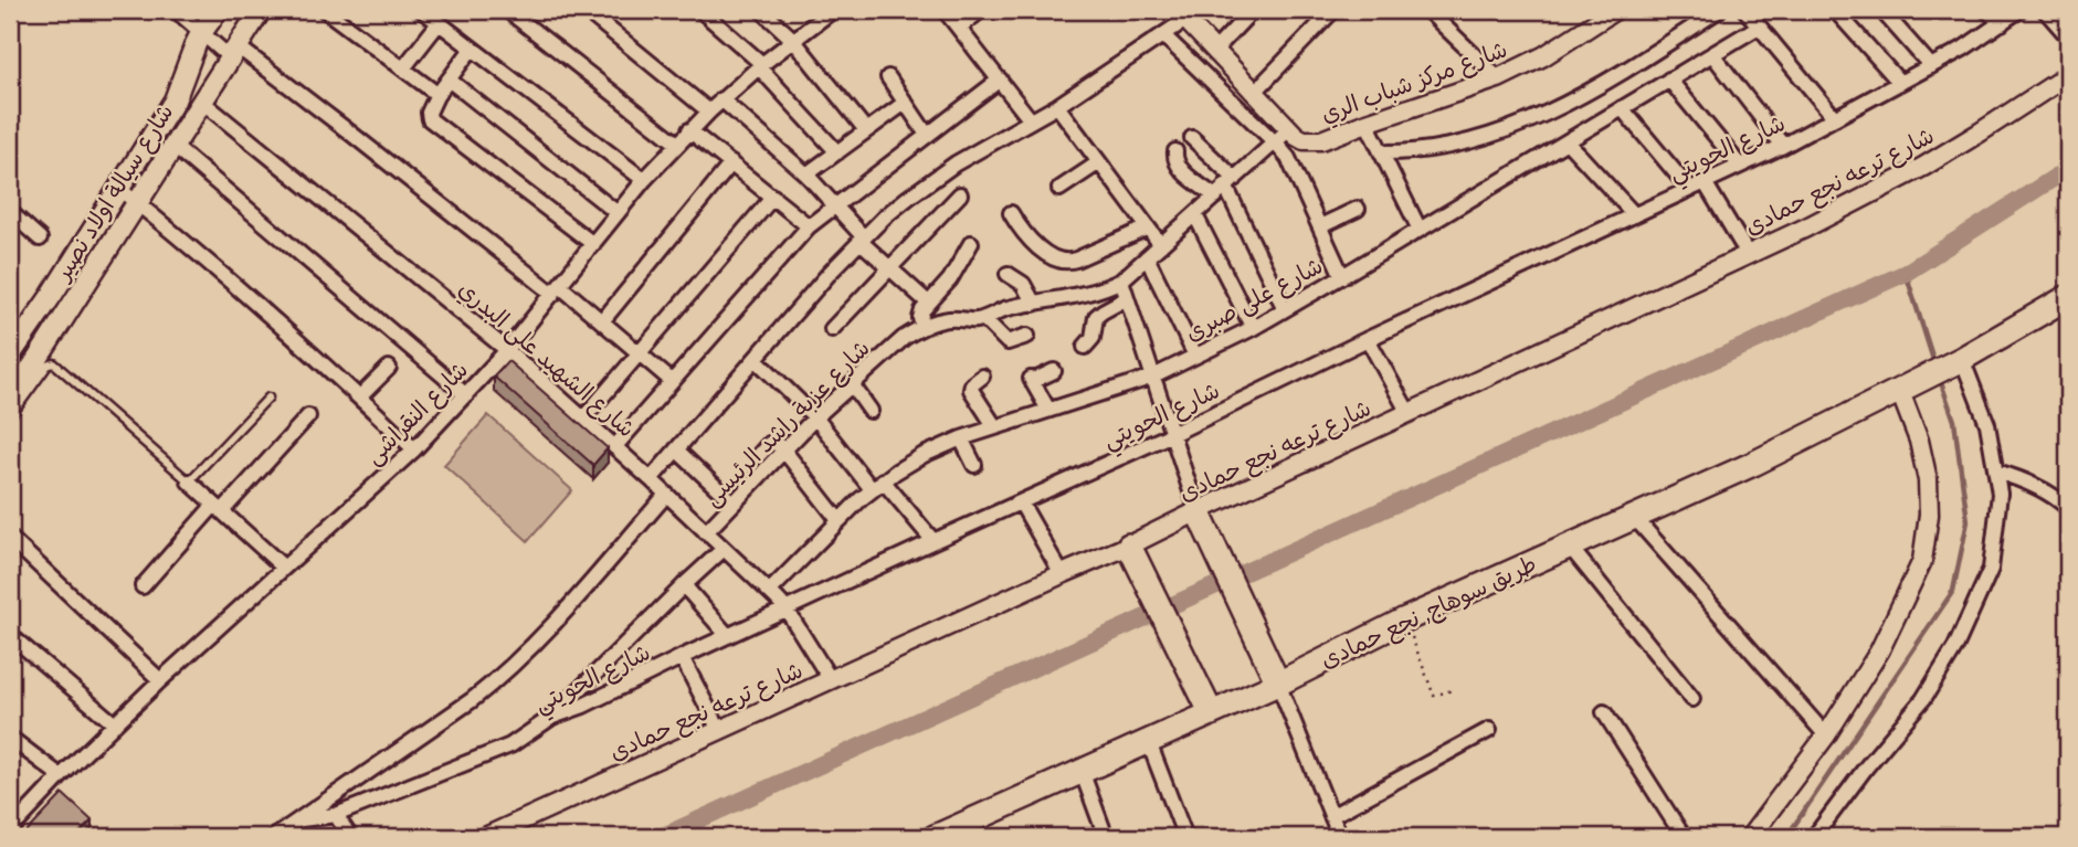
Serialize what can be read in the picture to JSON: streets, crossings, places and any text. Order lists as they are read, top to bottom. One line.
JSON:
{"streets":{"main road":["شارع سيالة اولاد نصير","طريق سوهاج, نجع حمادى"],"street":["شارع مركز شباب الري","شارع الحويتي","شارع ترعه نجع حمادى","شارع على صبرى","شارع الشهيد على البدري","شارع النقراشى","شارع عزبة راشد الرئيسى"]},"crossings":[["شارع مركز شباب الري","شارع عزبة راشد الرئيسى"],["شارع الحويتي","شارع الشهيد على البدري"],["شارع ترعه نجع حمادى","شارع الشهيد على البدري"],["شارع سيالة اولاد نصير","شارع الشهيد على البدري"],["شارع على صبرى","شارع الشهيد على البدري"],["شارع الشهيد على البدري","شارع النقراشى"],["شارع الشهيد على البدري","شارع عزبة راشد الرئيسى"]]}
